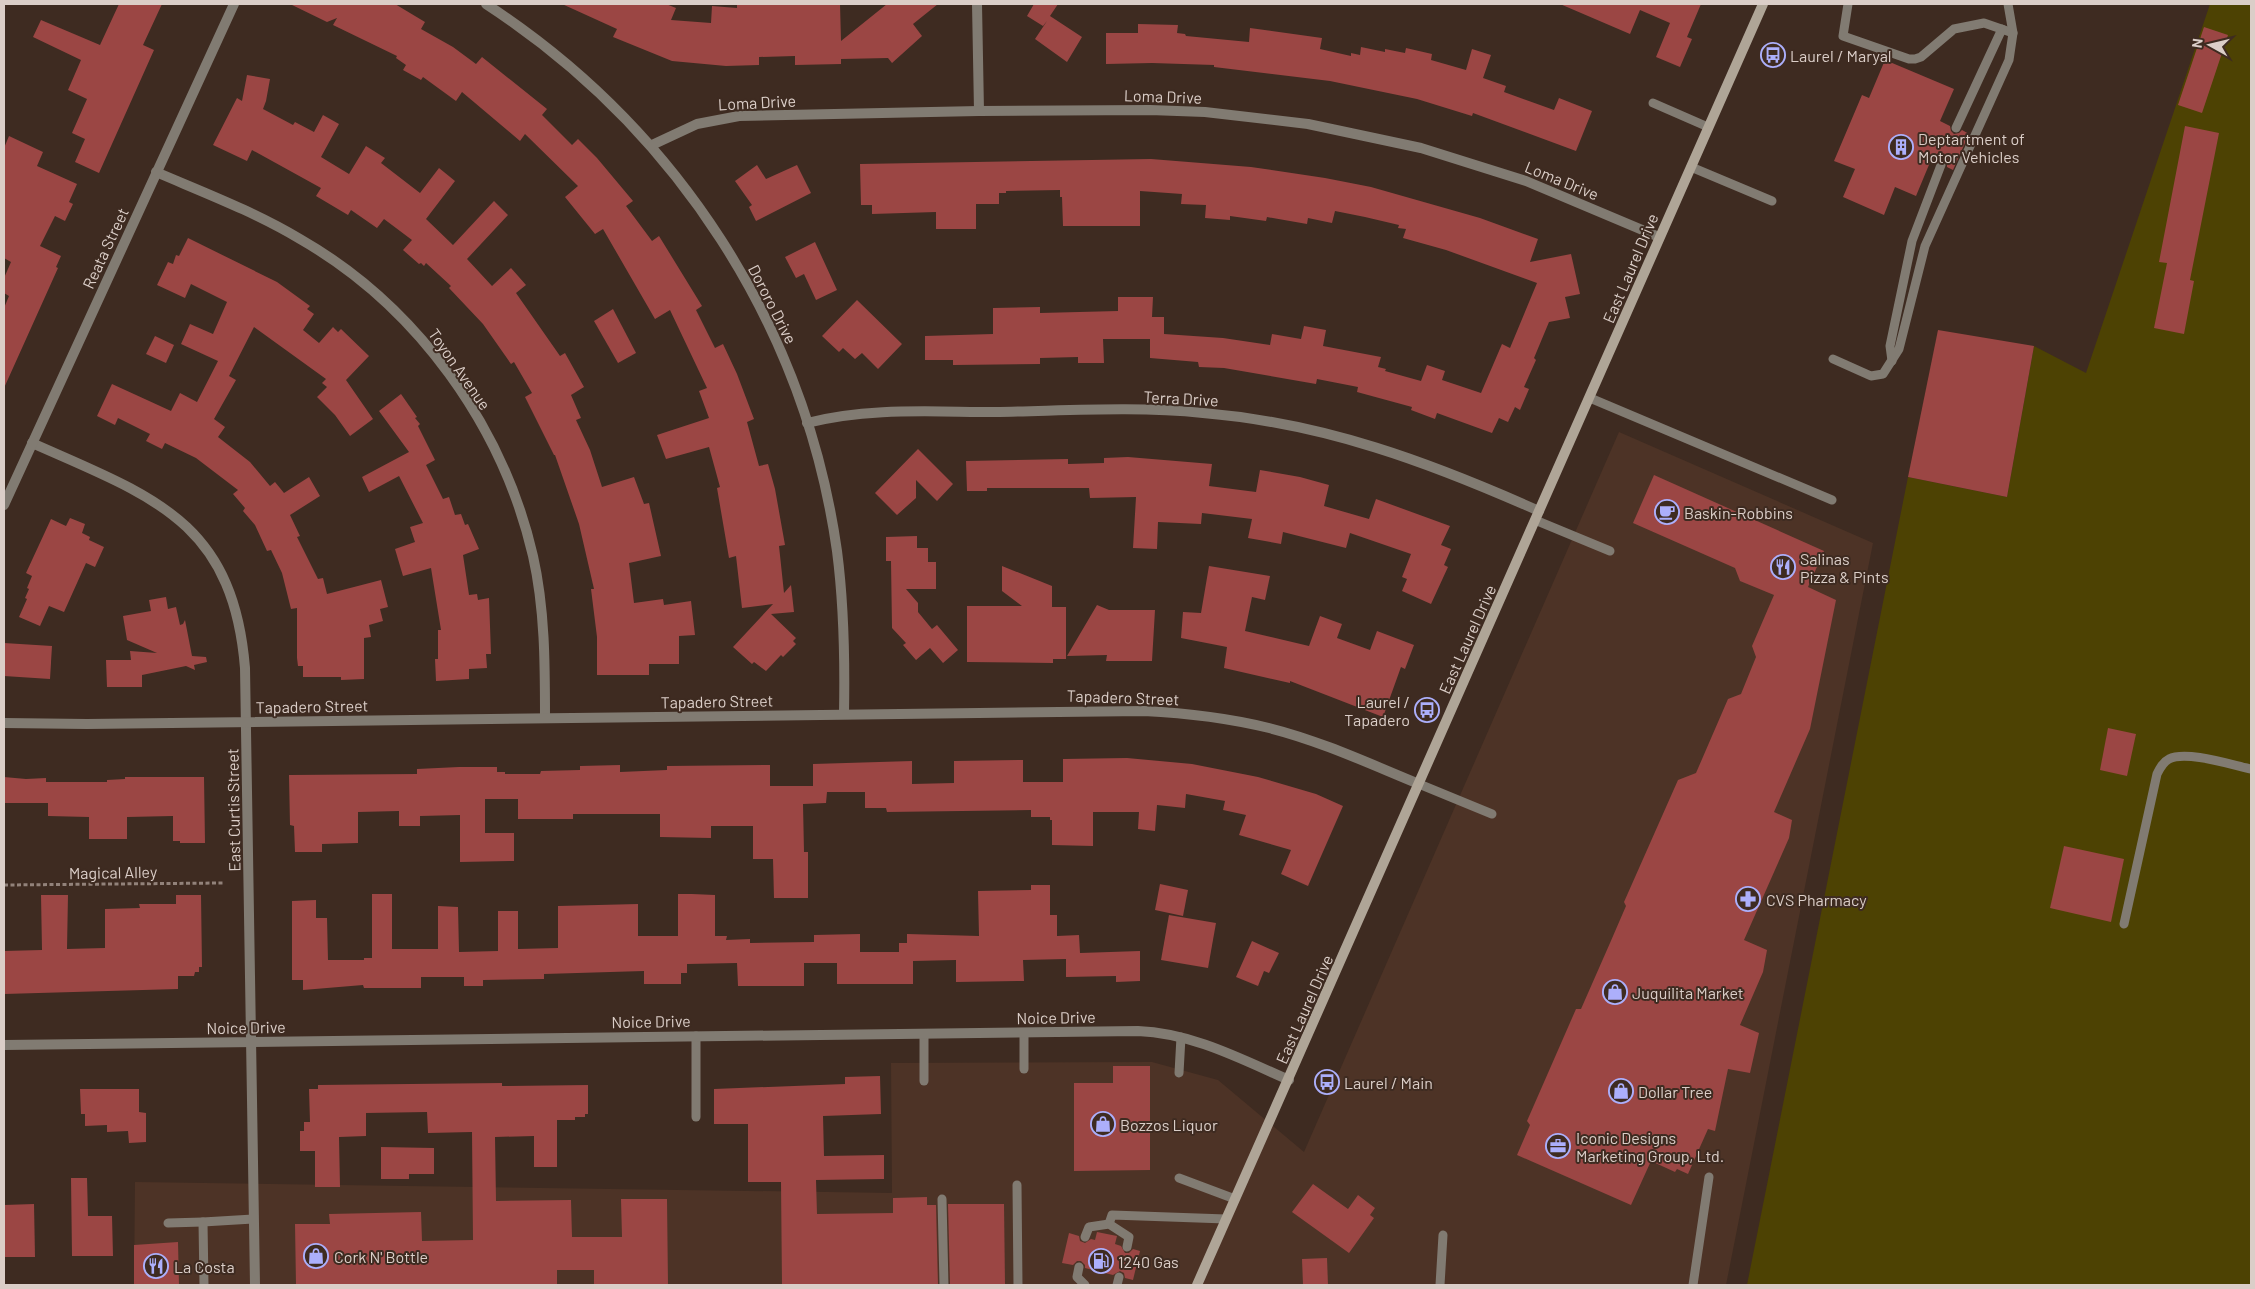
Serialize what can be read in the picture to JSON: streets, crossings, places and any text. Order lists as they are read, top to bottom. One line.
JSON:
{"streets":{"main road":["East Laurel Drive"],"street":["Loma Drive","Reata Street","Dororo Drive","Toyon Avenue","Terra Drive","Tapadero Street","East Curtis Street","Noice Drive"],"path":["Magical Alley"]},"crossings":[["Loma Drive","East Laurel Drive"],["Loma Drive","Dororo Drive"],["Reata Street","Toyon Avenue"],["Reata Street","East Curtis Street"],["East Laurel Drive","Terra Drive"],["East Laurel Drive","Tapadero Street"],["East Laurel Drive","Noice Drive"],["Dororo Drive","Terra Drive"],["Dororo Drive","Tapadero Street"],["Toyon Avenue","Tapadero Street"],["Tapadero Street","East Curtis Street"],["East Curtis Street","Noice Drive"]],"places":{"bus stop":["Laurel / Maryal","Laurel / Tapadero","Laurel / Main"],"building":["Deptartment of Motor Vehicles"],"cafe":["Baskin-Robbins"],"restaurant":["Salinas Pizza & Pints","La Costa"],"pharmacy":["CVS Pharmacy"],"shop":["Juquilita Market","Dollar Tree","Bozzos Liquor","Cork N' Bottle"],"office":["Iconic Designs Marketing Group, Ltd."],"fuel station":["1240 Gas"]},"north":"left"}
